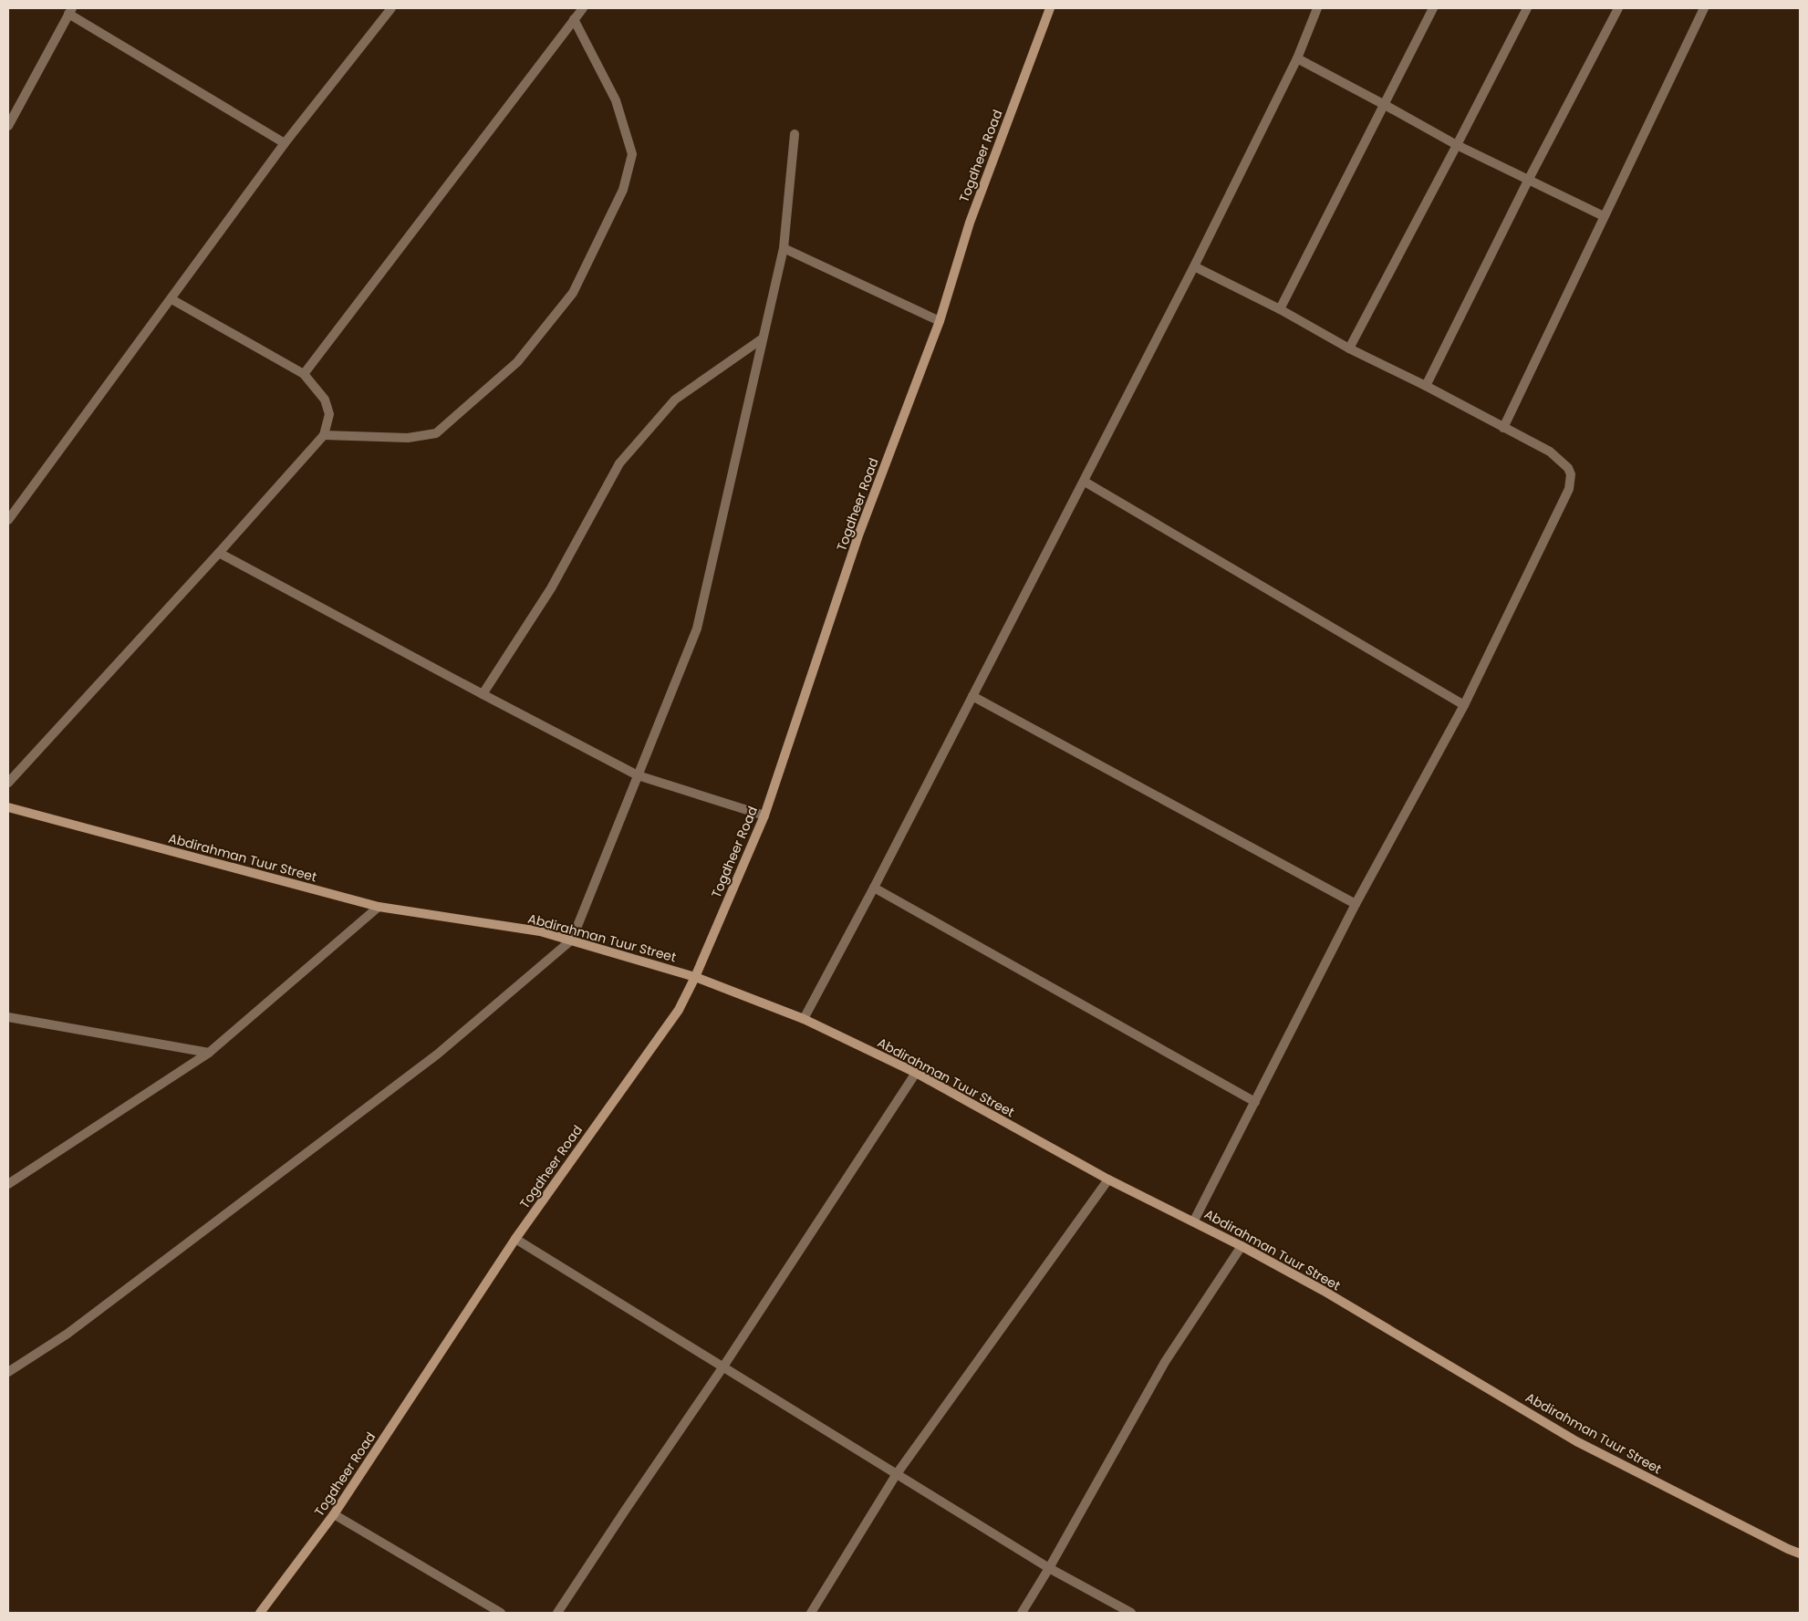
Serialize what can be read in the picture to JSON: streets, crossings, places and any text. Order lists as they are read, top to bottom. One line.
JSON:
{"streets":{"street":["Togdheer Road","Abdirahman Tuur Street"]},"crossings":[["Togdheer Road","Abdirahman Tuur Street"]]}
